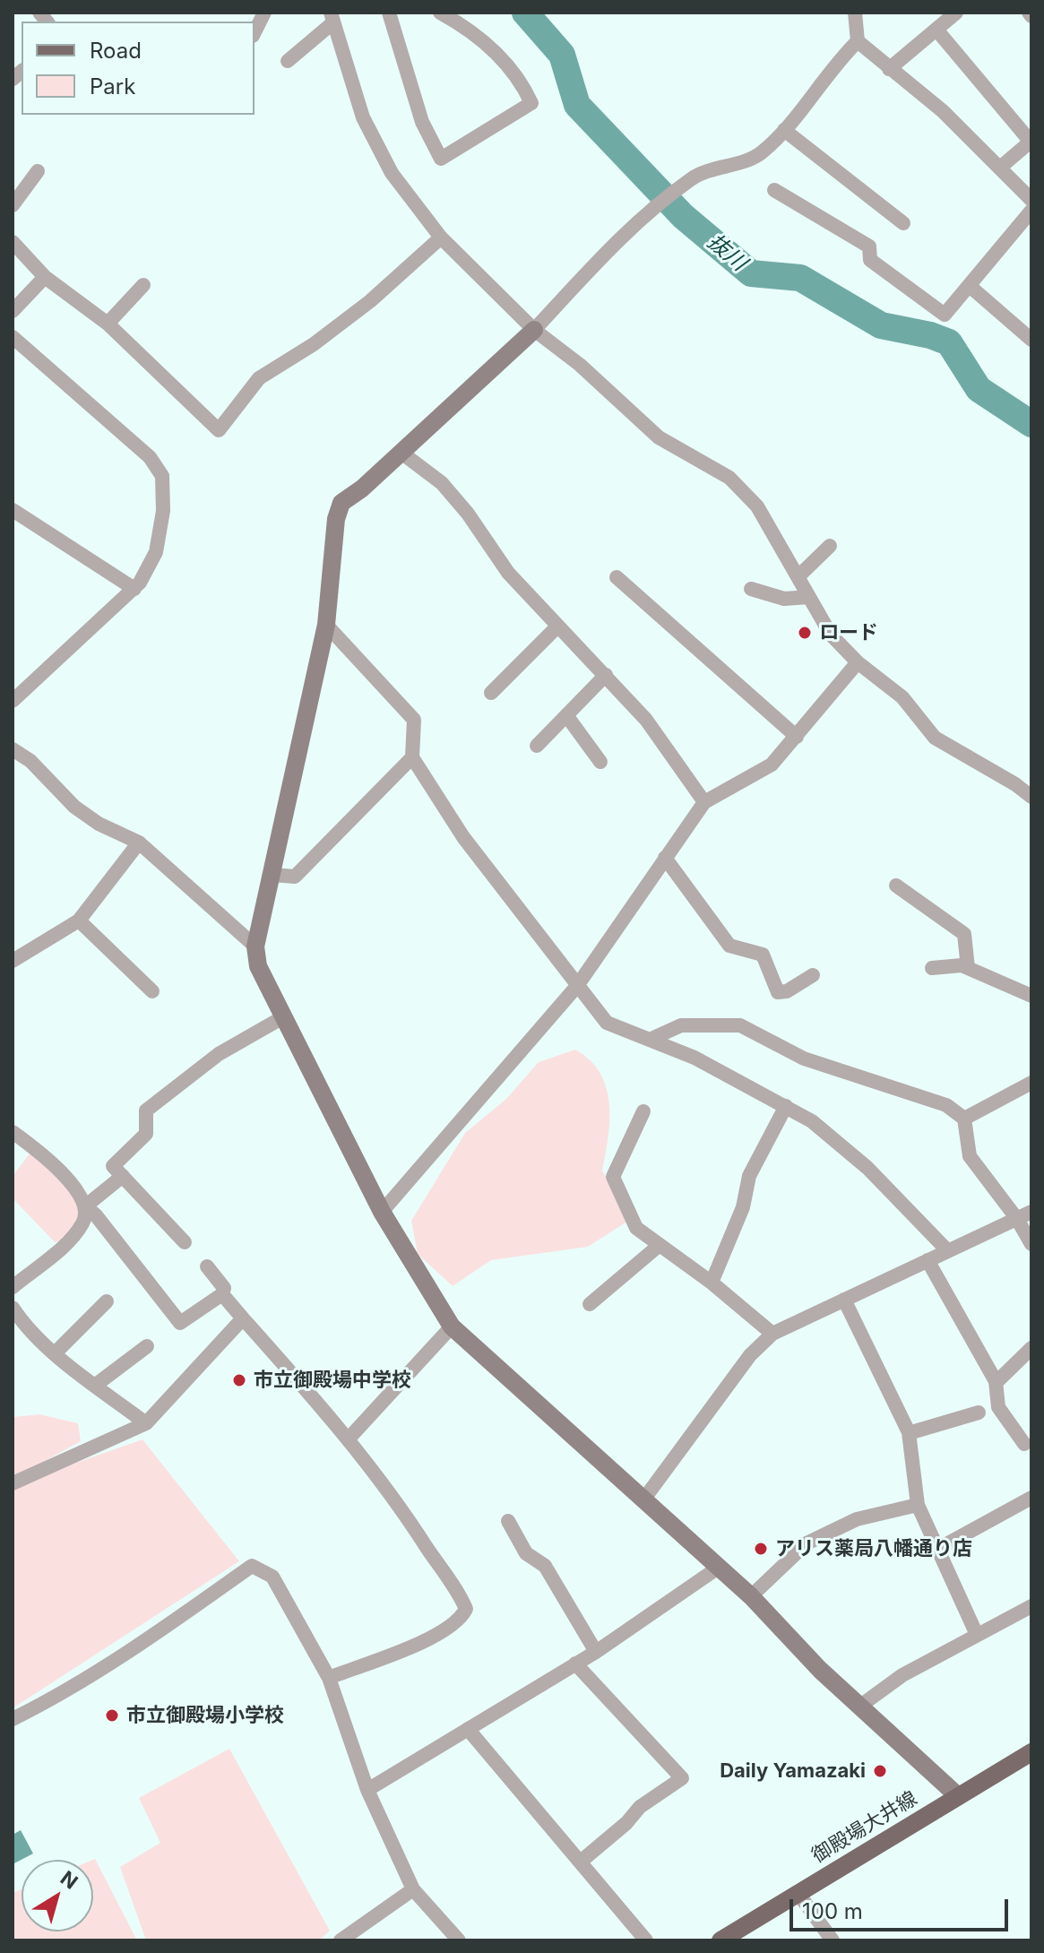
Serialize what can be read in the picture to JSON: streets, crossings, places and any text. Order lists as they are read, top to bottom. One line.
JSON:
{"streets":{"main road":["御殿場大井線"]},"water":["抜川"],"places":["ロード","市立御殿場中学校","アリス薬局八幡通り店","市立御殿場小学校","Daily Yamazaki"],"legend":["Road","Park"],"scale_bar":"100 m","north":"top right"}
